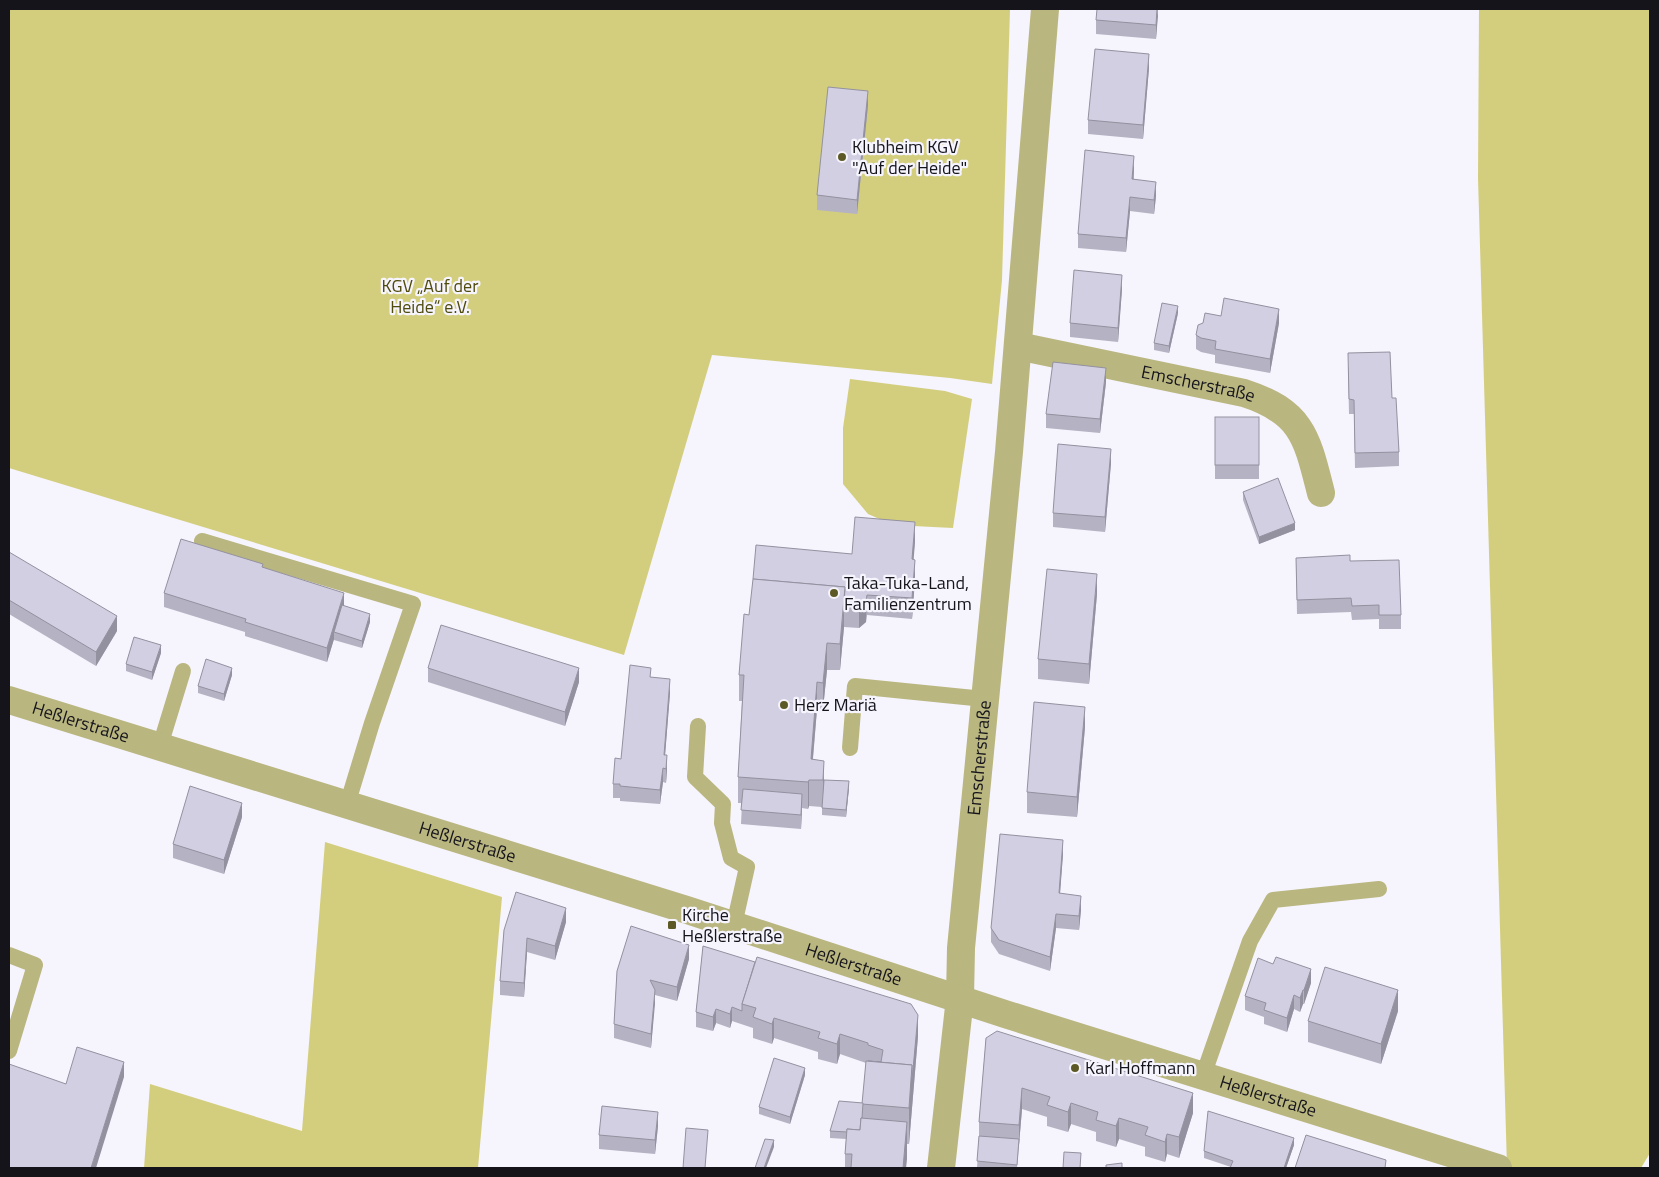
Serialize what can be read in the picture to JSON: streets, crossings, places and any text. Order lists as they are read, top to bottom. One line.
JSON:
{"streets":{"street":["Emscherstraße","Heßlerstraße"]},"crossings":[["Emscherstraße","Heßlerstraße"]],"parks":["KGV „Auf der Heide“ e.V."],"places":{"other":["Klubheim KGV \"Auf der Heide\"","Taka-Tuka-Land, Familienzentrum","Herz Mariä","Karl Hoffmann"],"transit":["Kirche Heßlerstraße"]}}
